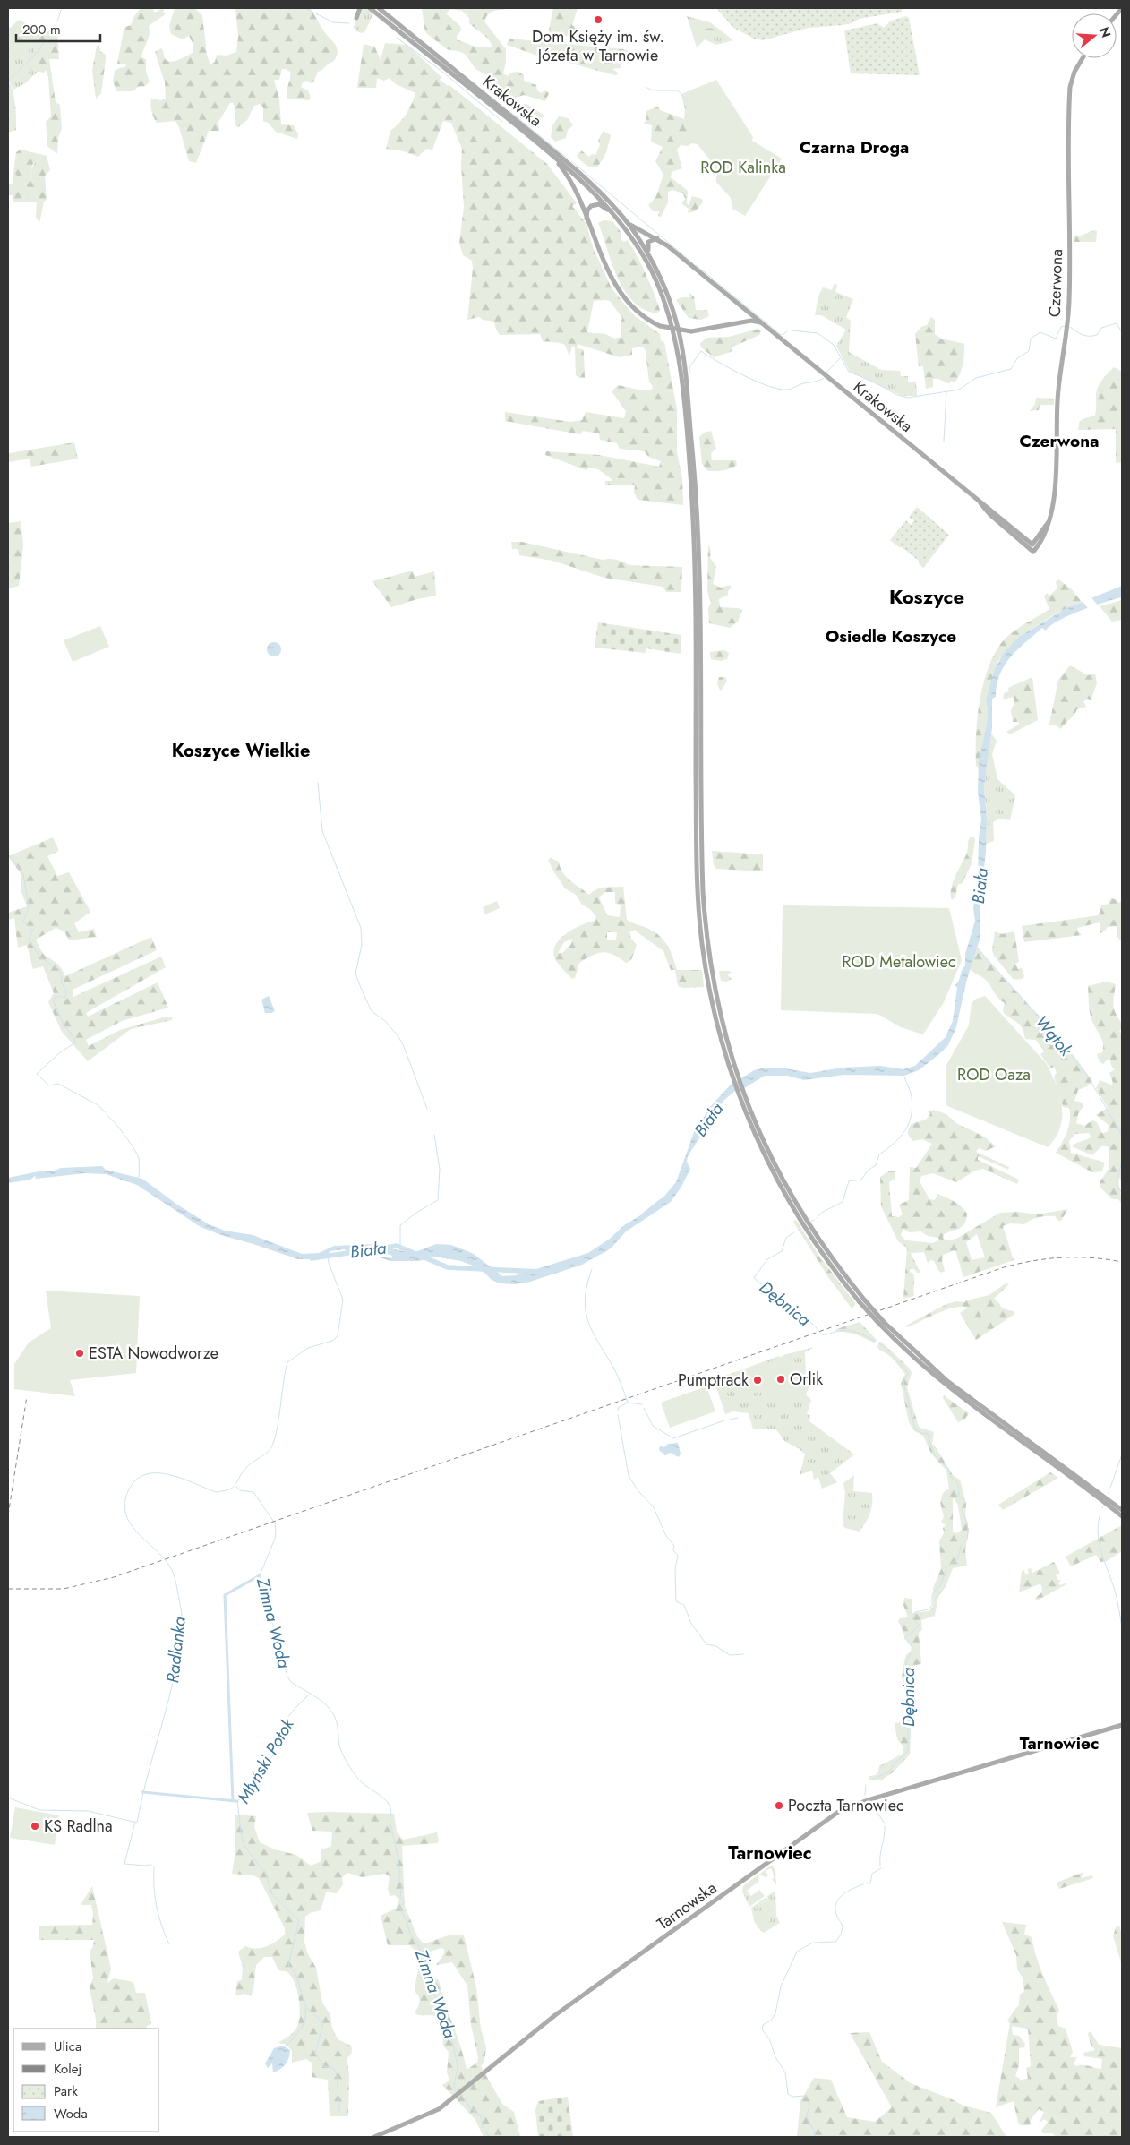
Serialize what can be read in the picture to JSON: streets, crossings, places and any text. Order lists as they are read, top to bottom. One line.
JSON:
{"streets":{"main road":["Krakowska","Czerwona","Tarnowska"]},"crossings":[["Krakowska","Czerwona"]],"districts":["Czarna Droga","Czerwona","Koszyce","Osiedle Koszyce","Koszyce Wielkie","Tarnowiec","Tarnowiec"],"water":["Biała","Wątok","Dębnica","Zimna Woda","Radlanka","Młyński Potok"],"parks":["ROD Kalinka","ROD Metalowiec","ROD Oaza"],"places":["Dom Księży im. św. Józefa w Tarnowie","ESTA Nowodworze","Orlik","Pumptrack","Poczta Tarnowiec","KS Radlna"],"legend":["Ulica","Kolej","Park","Woda"],"scale_bar":"200 m","north":"right"}
